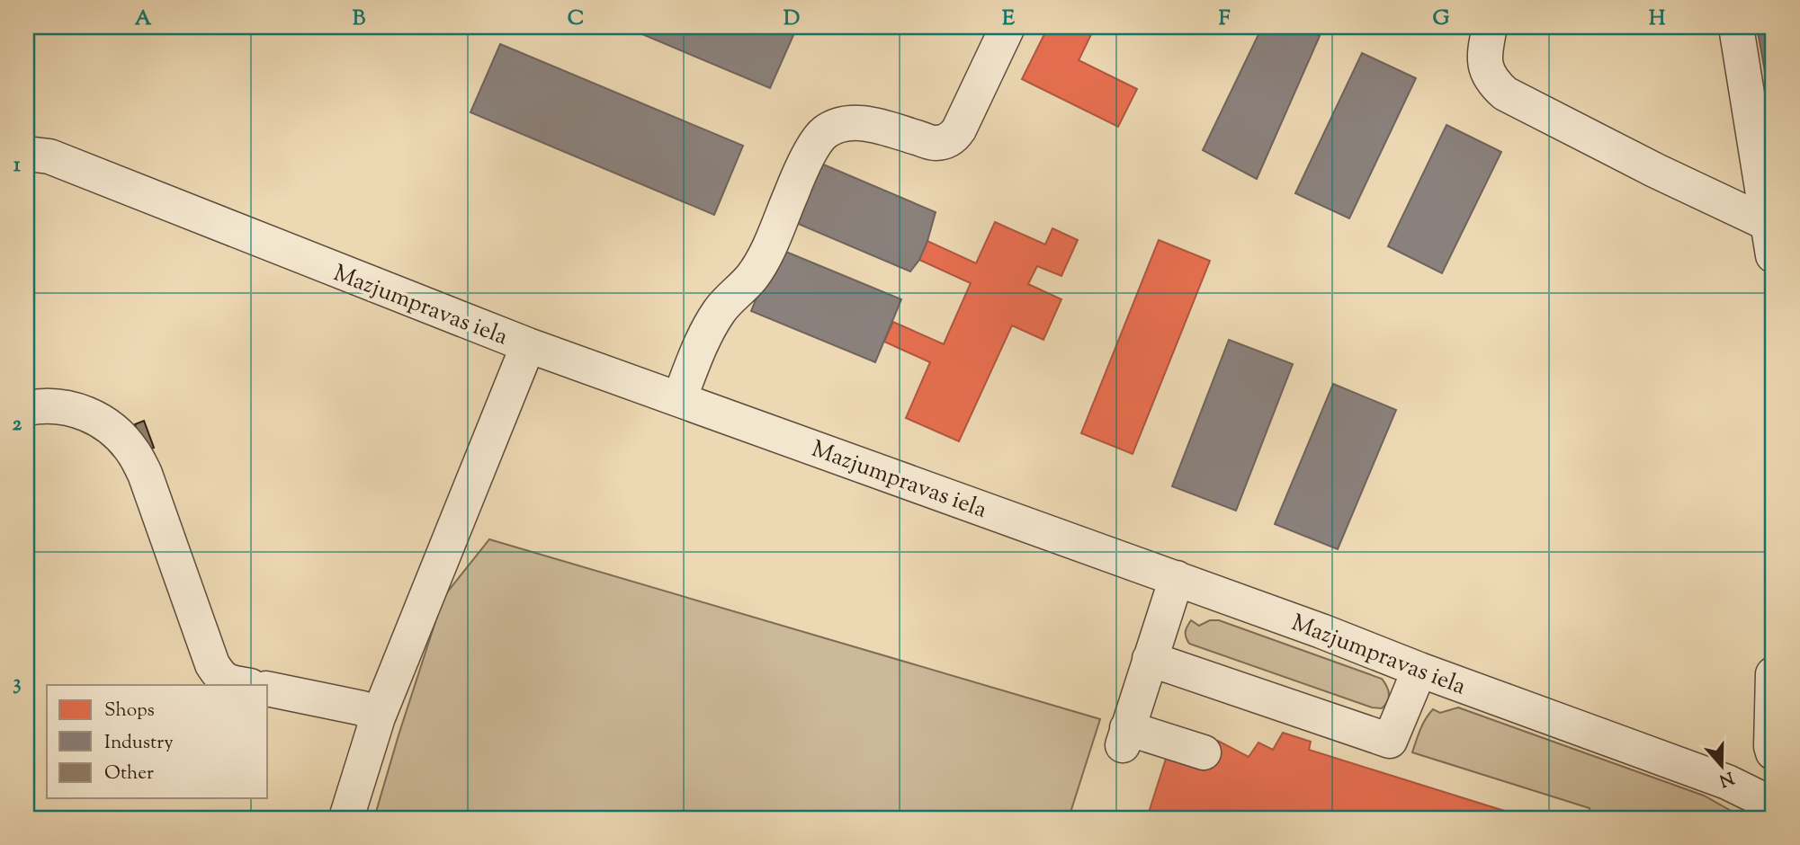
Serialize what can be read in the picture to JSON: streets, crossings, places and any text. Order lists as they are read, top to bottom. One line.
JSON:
{"streets":{"street":["Mazjumpravas iela"]},"legend":["Shops","Industry","Other"],"north":"bottom","grid":{"columns":["A","B","C","D","E","F","G","H"],"rows":["1","2","3"]}}
